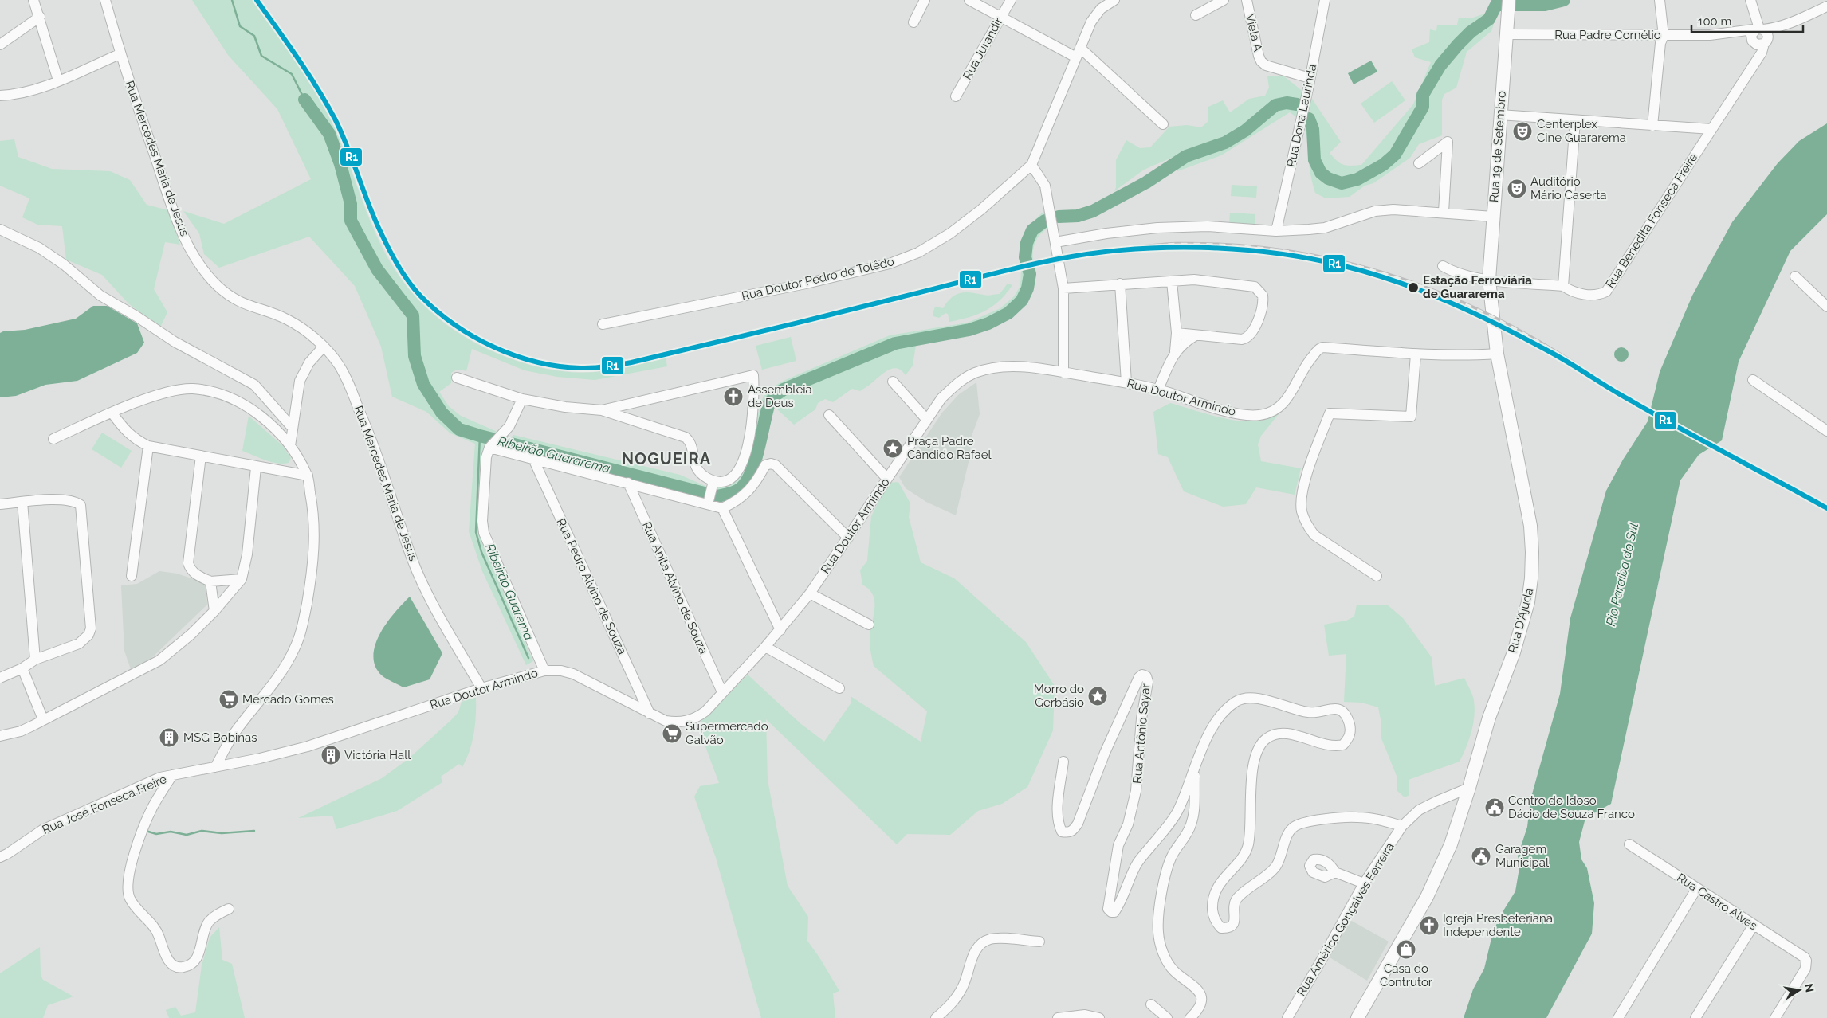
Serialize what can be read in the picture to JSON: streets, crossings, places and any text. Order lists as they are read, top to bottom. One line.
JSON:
{"streets":{"main road":["Rua 19 de Setembro","Rua D'Ajuda"],"street":["Viela A","Rua Padre Cornélio","Rua Jurandir","Rua Dona Laurinda","Rua Mercedes Maria de Jesus","Rua Benedita Fonseca Freire","Rua Doutor Pedro de Tolêdo","Rua Doutor Armindo","Rua Pedro Alvino de Souza","Rua Anita Alvino de Souza","Rua Antônio Sayar","Rua José Fonseca Freire","Rua Castro Alves","Rua Américo Gonçalves Ferreira"]},"crossings":[["Viela A","Rua Dona Laurinda"],["Rua Padre Cornélio","Rua 19 de Setembro"],["Rua Padre Cornélio","Rua Benedita Fonseca Freire"],["Rua 19 de Setembro","Rua Benedita Fonseca Freire"],["Rua 19 de Setembro","Rua Doutor Armindo"],["Rua 19 de Setembro","Rua D'Ajuda"],["Rua Mercedes Maria de Jesus","Rua Doutor Armindo"],["Rua Doutor Armindo","Rua Pedro Alvino de Souza"],["Rua Doutor Armindo","Rua Anita Alvino de Souza"],["Rua Doutor Armindo","Rua D'Ajuda"],["Rua Doutor Armindo","Rua José Fonseca Freire"],["Rua D'Ajuda","Rua Américo Gonçalves Ferreira"]],"districts":["NOGUEIRA"],"water":["Ribeirão Guararema","Rio Paraíba do Sul","Ribeirão Guarema"],"places":{"theatre":["Centerplex Cine Guararema","Auditório Mário Caserta"],"other":["Estação Ferroviária de Guararema"],"church":["Assembleia de Deus","Igreja Presbeteriana Independente"],"place":["Praça Padre Cândido Rafael","Morro do Gerbásio"],"supermarket":["Mercado Gomes","Supermercado Galvão"],"building":["MSG Bobinas","Victória Hall"],"public building":["Centro do Idoso Dácio de Souza Franco","Garagem Municipal"],"shop":["Casa do Contrutor"]},"lines":["transit line R1"],"scale_bar":"100 m","north":"right"}
